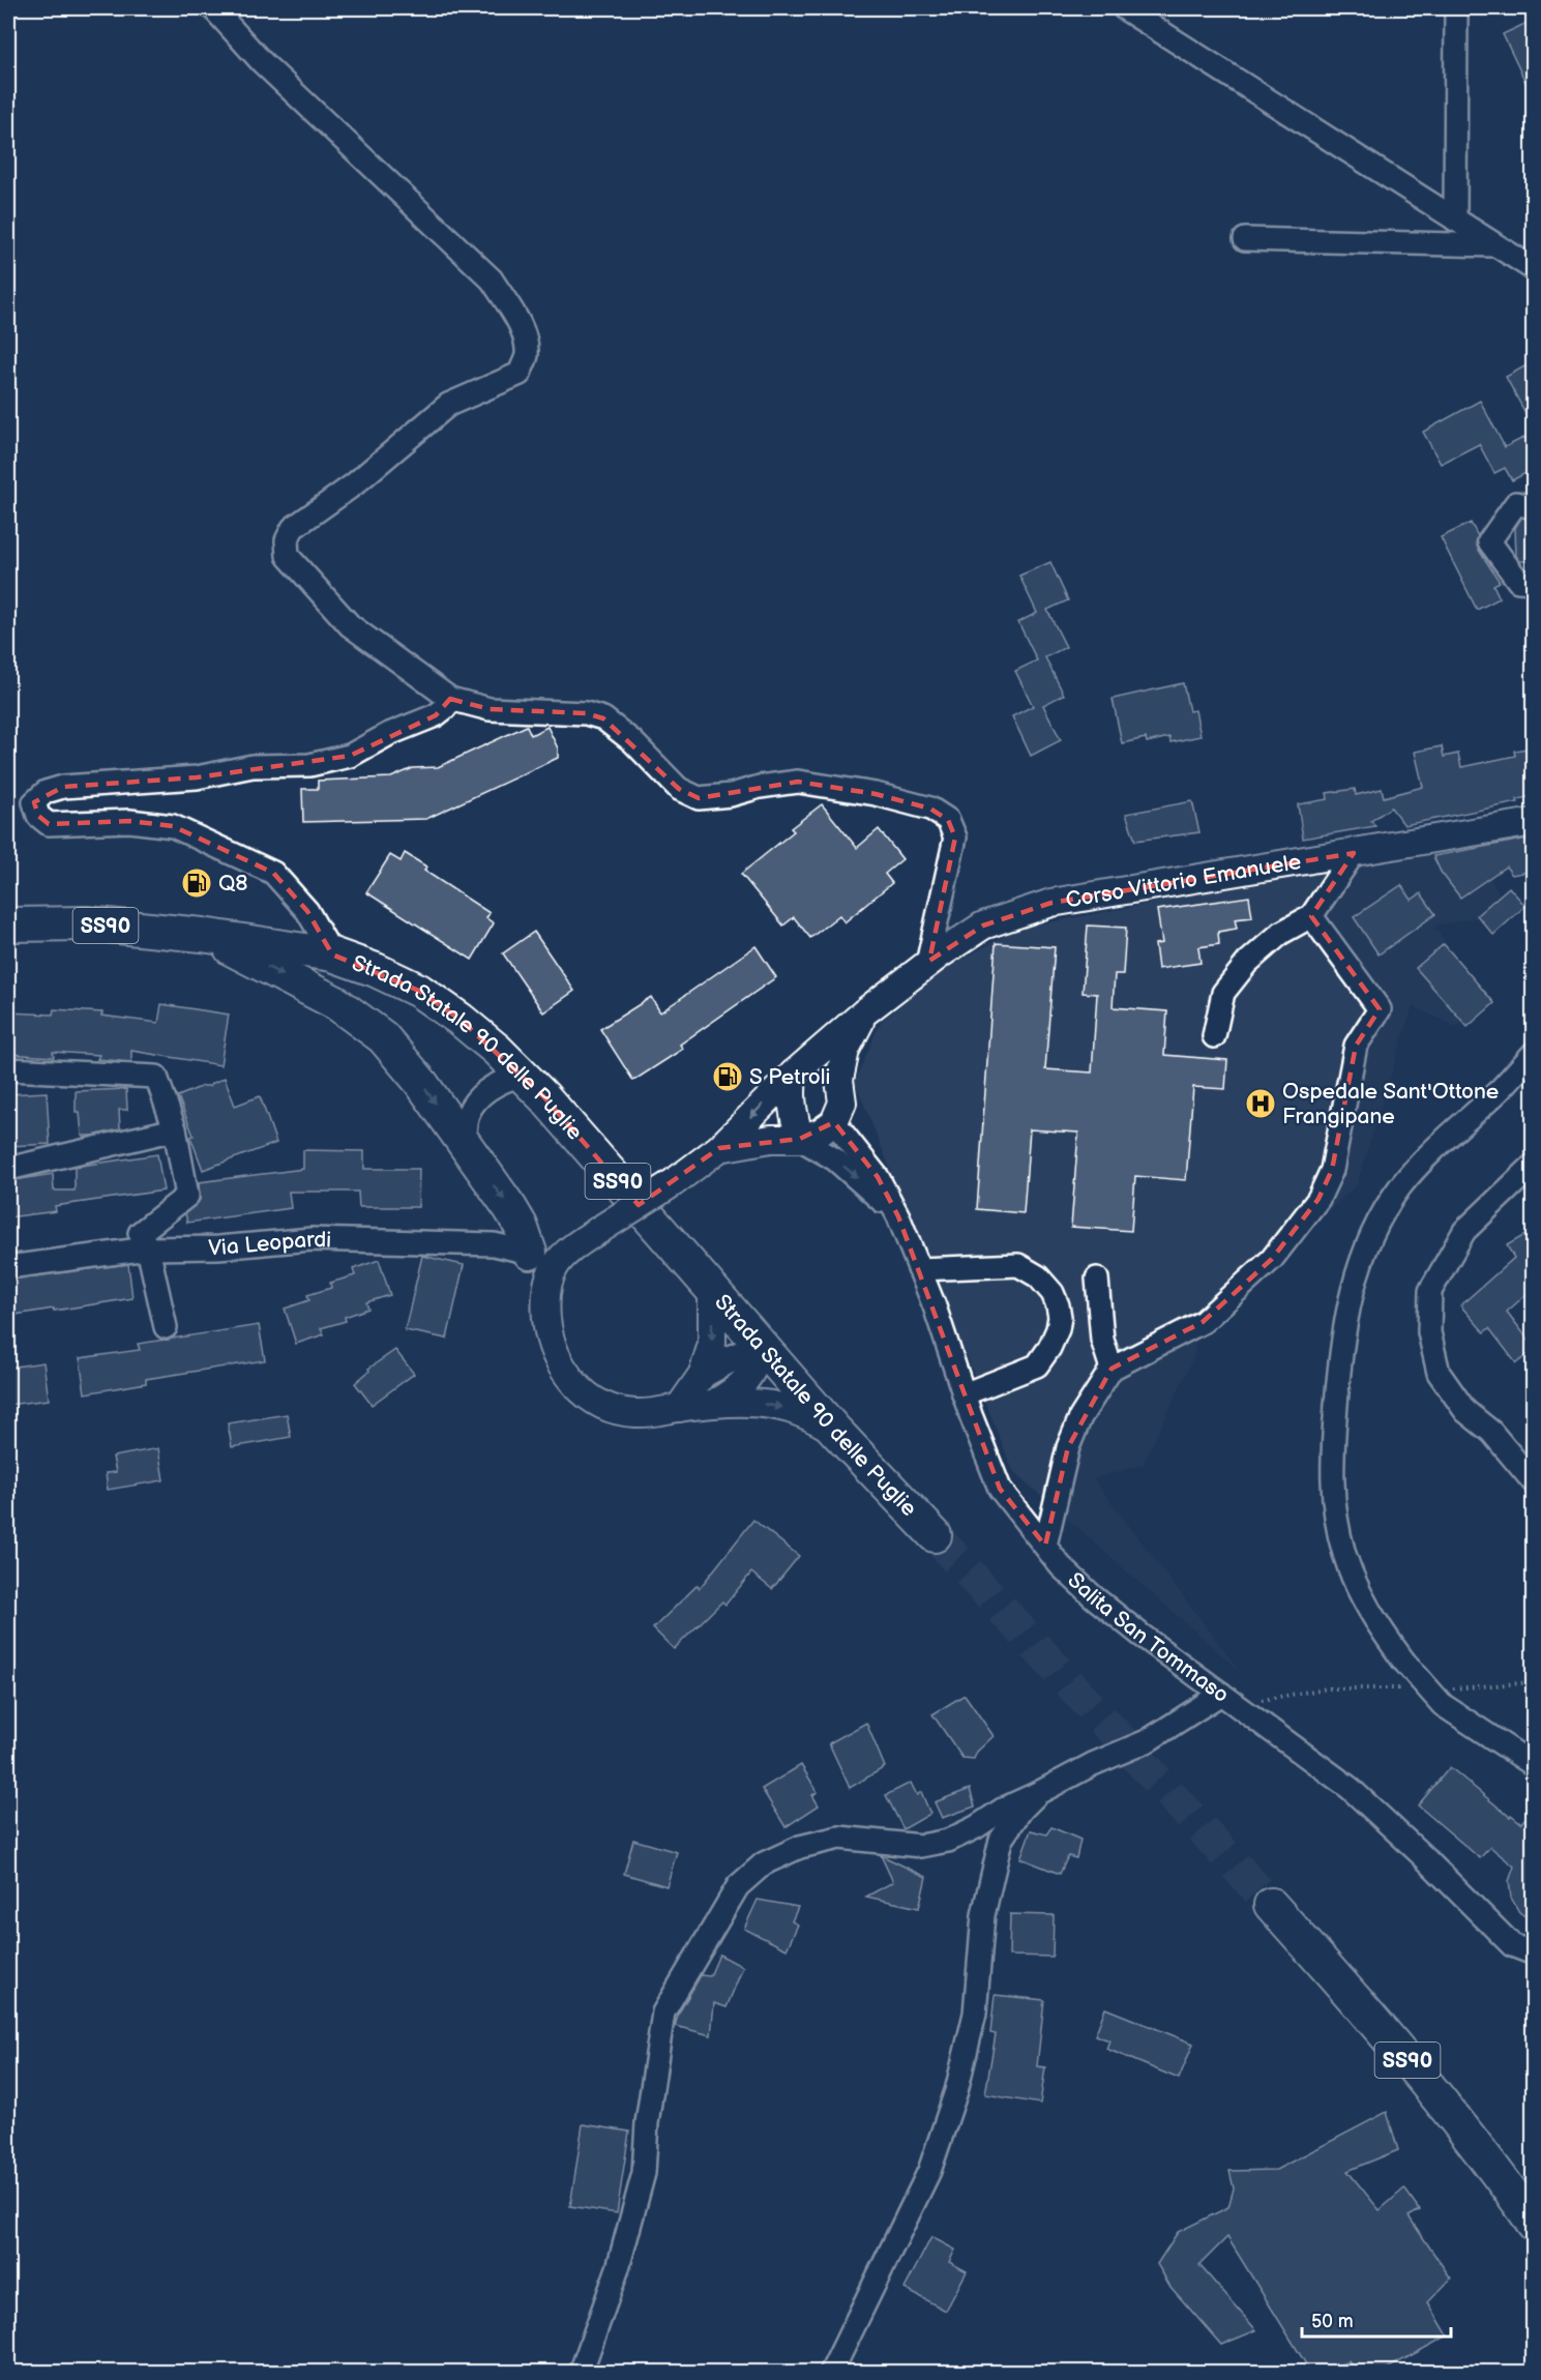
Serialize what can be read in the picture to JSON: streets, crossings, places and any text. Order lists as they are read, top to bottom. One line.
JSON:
{"streets":{"main road":["SS90","Strada Statale 90 delle Puglie"],"street":["Corso Vittorio Emanuele","Via Leopardi","Salita San Tommaso"]},"crossings":[["Corso Vittorio Emanuele","Strada Statale 90 delle Puglie"],["Corso Vittorio Emanuele","Via Leopardi"],["Corso Vittorio Emanuele","Salita San Tommaso"]],"places":{"fuel station":["Q8","S Petroli"],"hospital":["Ospedale Sant'Ottone Frangipane"]},"scale_bar":"50 m"}
